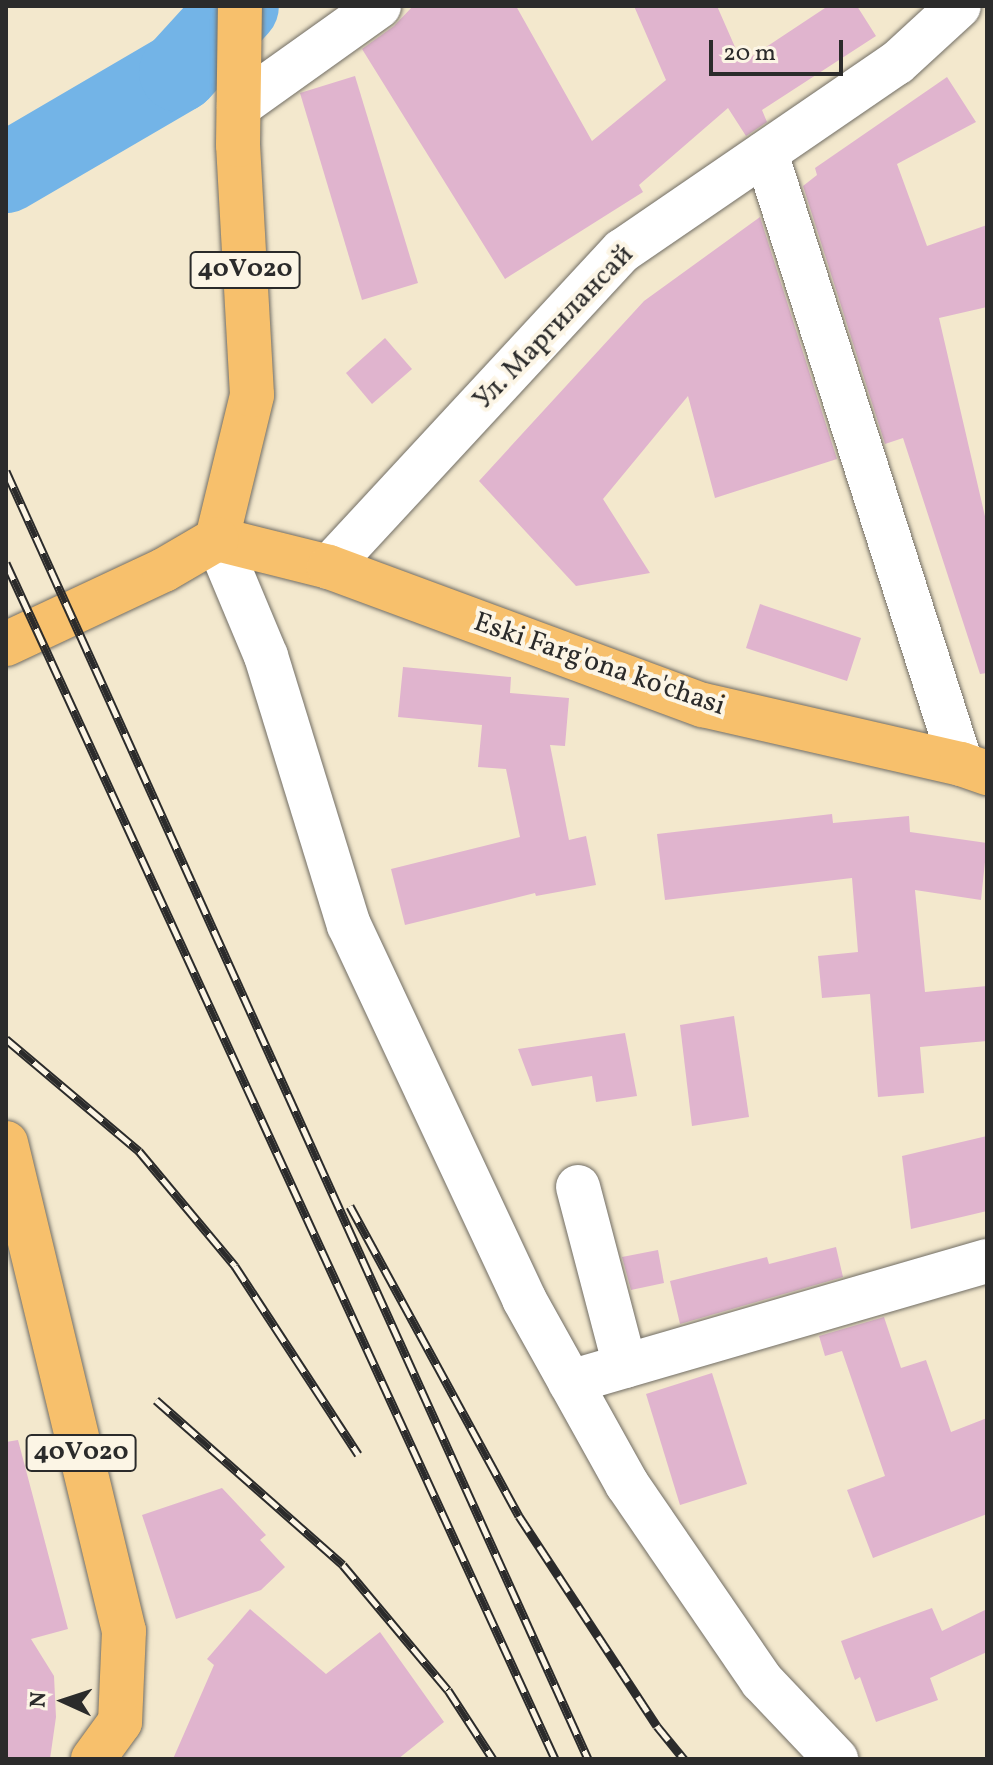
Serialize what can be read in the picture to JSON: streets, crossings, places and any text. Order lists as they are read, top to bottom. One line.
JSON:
{"streets":{"main road":["40V020","Eski Farg'ona ko'chasi"],"street":["Ул. Маргилансай"]},"crossings":[["40V020","Eski Farg'ona ko'chasi"],["Ул. Маргилансай","Eski Farg'ona ko'chasi"]],"scale_bar":"20 m","north":"left"}
